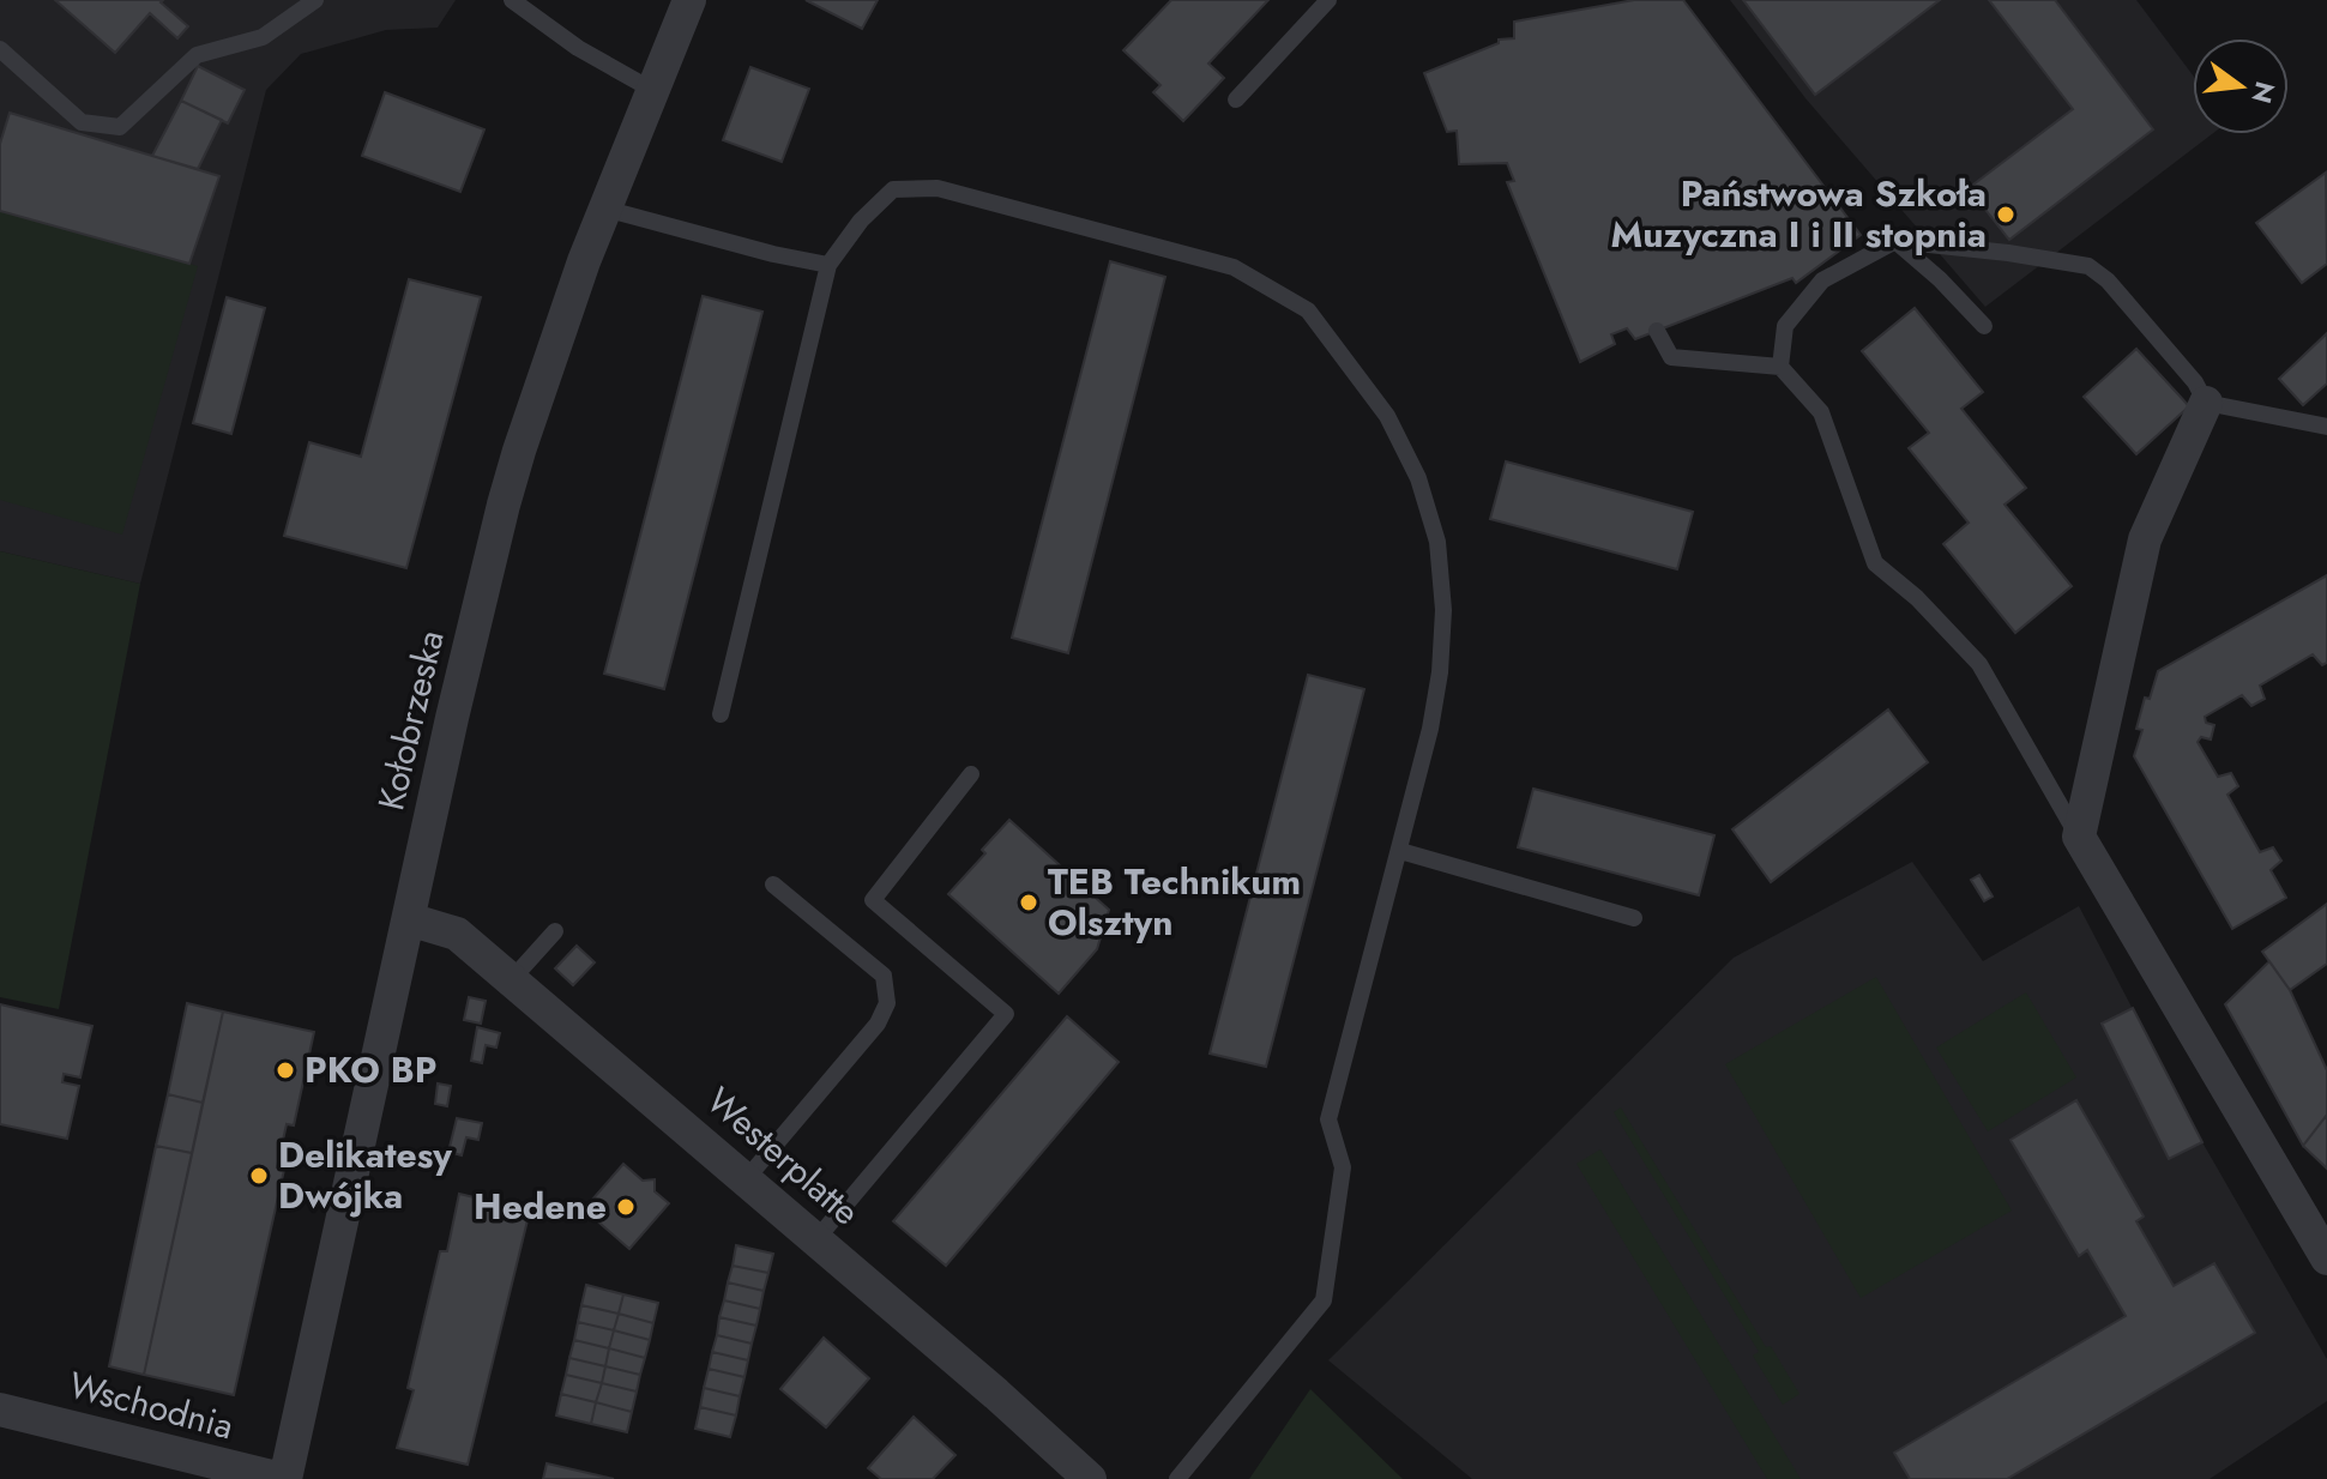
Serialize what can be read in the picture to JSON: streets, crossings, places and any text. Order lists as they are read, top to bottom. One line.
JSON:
{"streets":{"street":["Kołobrzeska","Westerplatte","Wschodnia"]},"crossings":[["Kołobrzeska","Westerplatte"],["Kołobrzeska","Wschodnia"]],"places":["Państwowa Szkoła Muzyczna I i II stopnia","TEB Technikum Olsztyn","PKO BP","Delikatesy Dwójka","Hedene"],"north":"right"}
